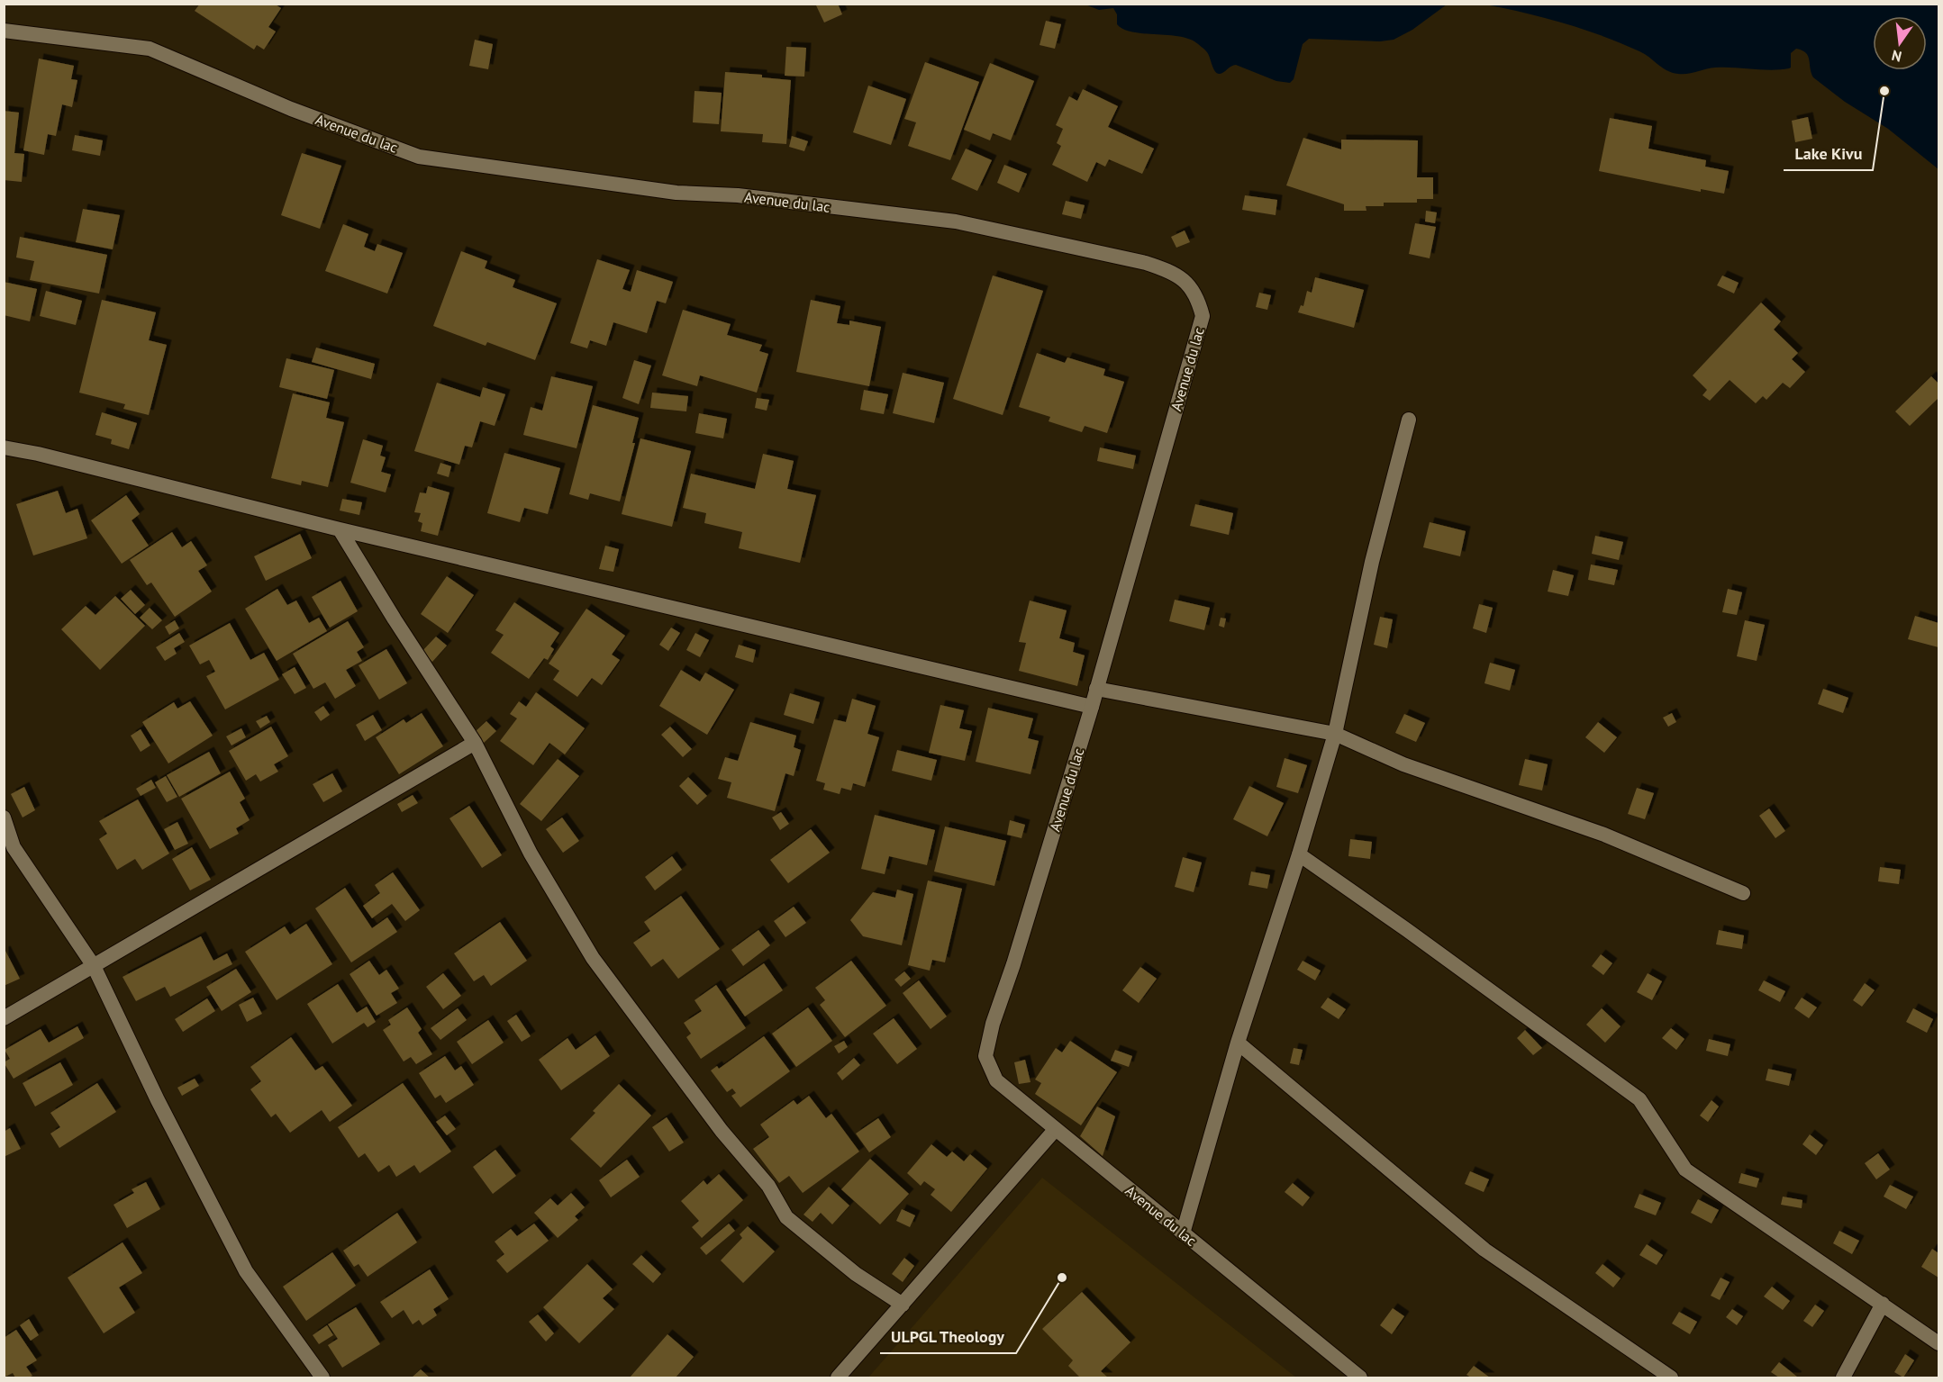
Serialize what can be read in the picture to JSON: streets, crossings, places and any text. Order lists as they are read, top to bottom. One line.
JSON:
{"streets":{"street":["Avenue du lac"]},"places":["Lake Kivu","ULPGL Theology"],"north":"bottom"}
